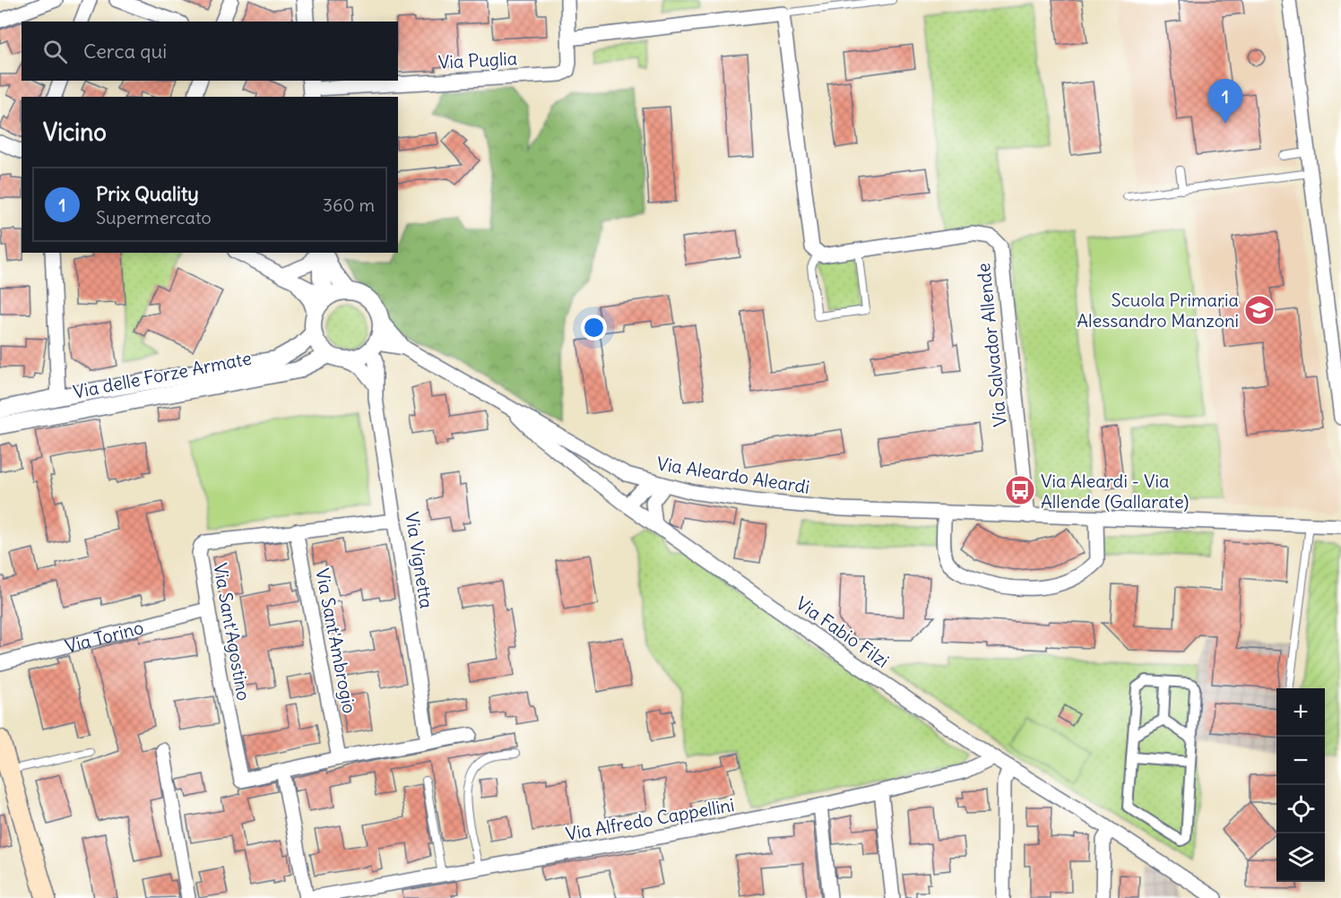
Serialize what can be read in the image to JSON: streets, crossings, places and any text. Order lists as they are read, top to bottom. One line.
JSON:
{"streets":{"street":["Via Puglia","Via Salvador Allende","Via delle Forze Armate","Via Aleardo Aleardi","Via Vignetta","Via Sant'Agostino","Via Fabio Filzi","Via Torino","Via Sant'Ambrogio","Via Alfredo Cappellini"]},"crossings":[["Via Salvador Allende","Via Aleardo Aleardi"],["Via delle Forze Armate","Via Vignetta"],["Via Aleardo Aleardi","Via Fabio Filzi"],["Via Vignetta","Via Sant'Agostino"],["Via Sant'Agostino","Via Torino"],["Via Sant'Agostino","Via Sant'Ambrogio"],["Via Fabio Filzi","Via Alfredo Cappellini"]],"places":{"school or university":["Scuola Primaria Alessandro Manzoni"],"bus stop":["Via Aleardi - Via Allende (Gallarate)"]},"page":{"search":"Cerca qui","pins":"1","heading":"Vicino","list":[{"mark":"1","name":"Prix Quality","note":"Supermercato","value":"360 m"}],"map_buttons":["+","−"]}}
